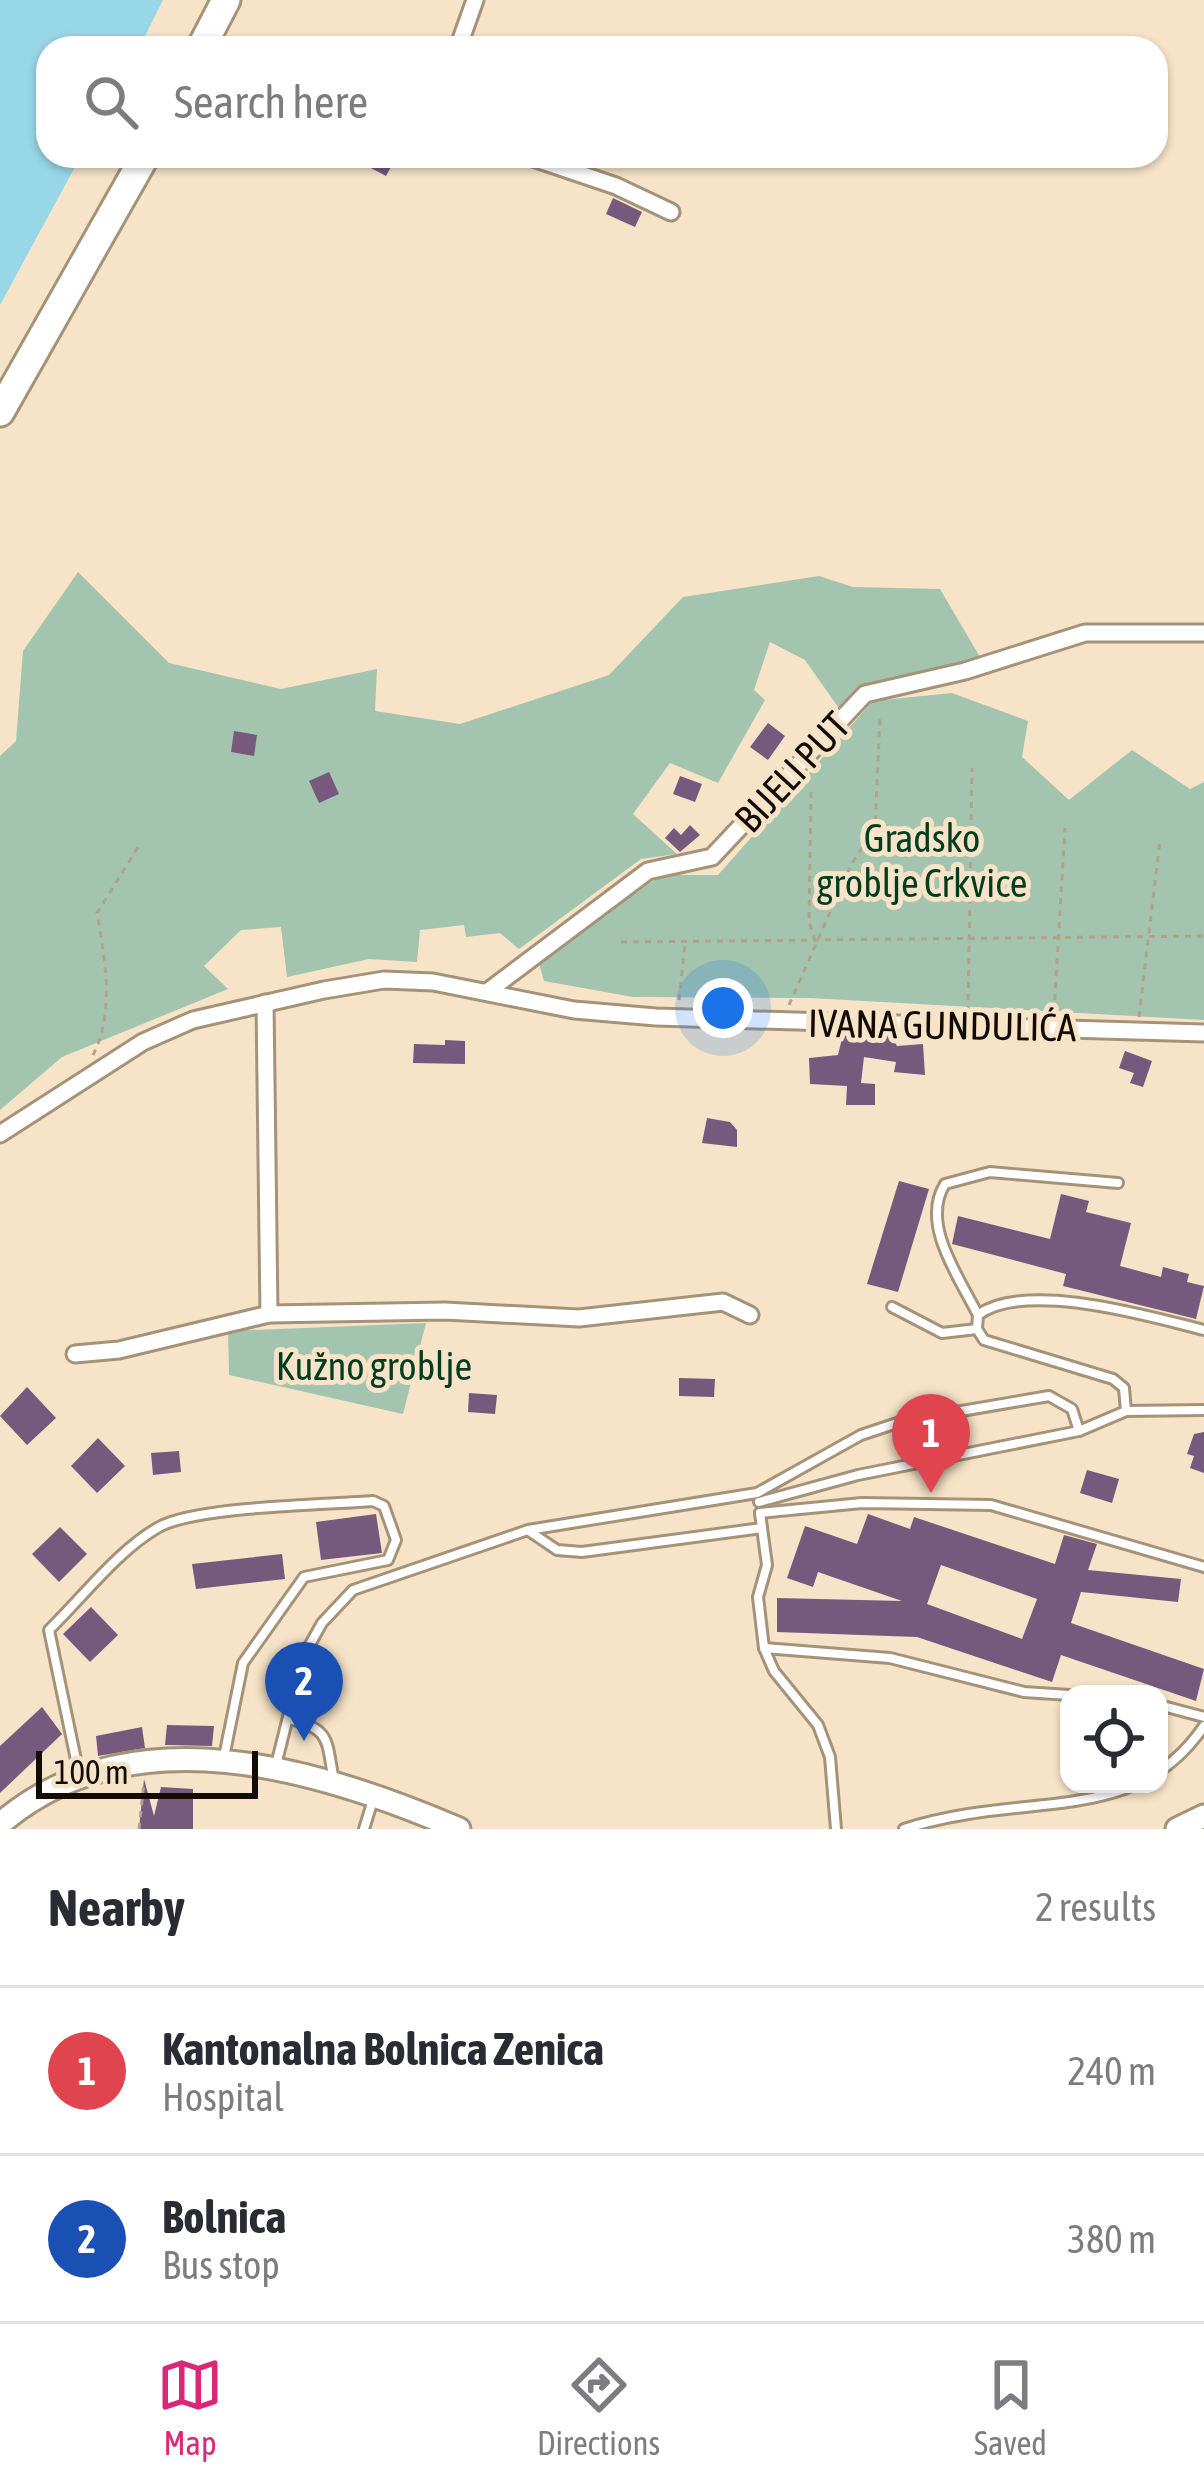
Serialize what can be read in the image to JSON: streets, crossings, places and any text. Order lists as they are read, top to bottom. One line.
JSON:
{"streets":{"street":["BIJELI PUT","IVANA GUNDULIĆA"]},"crossings":[["BIJELI PUT","IVANA GUNDULIĆA"]],"parks":["Gradsko groblje Crkvice","Kužno groblje"],"scale_bar":"100 m","page":{"search":"Search here","pins":["1","2"],"scale":"100 m","heading":["Nearby","2 results"],"list":[{"mark":"1","name":"Kantonalna Bolnica Zenica","note":"Hospital","value":"240 m"},{"mark":"2","name":"Bolnica","note":"Bus stop","value":"380 m"}],"nav":["Map","Directions","Saved"]}}
